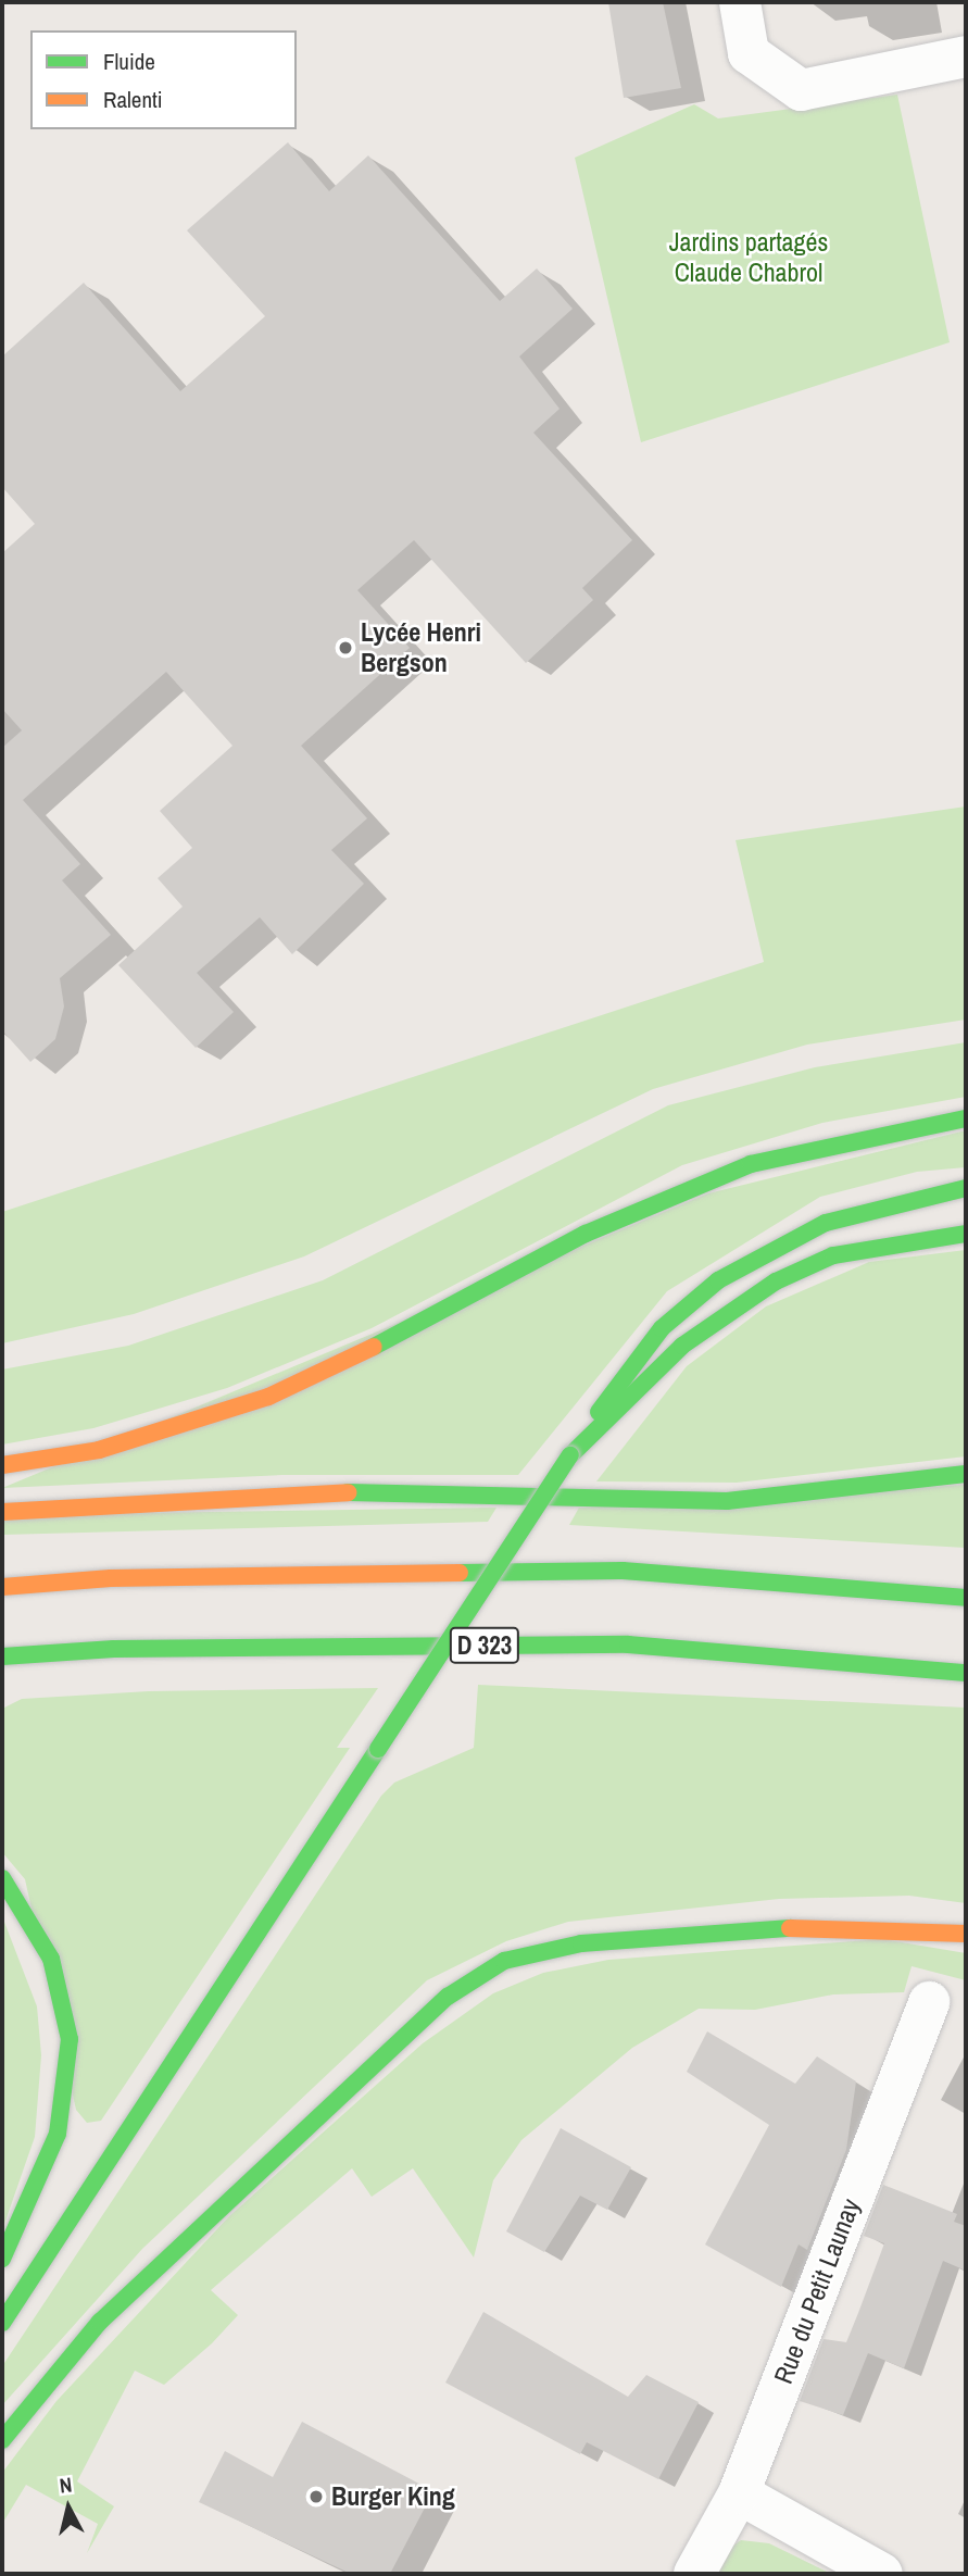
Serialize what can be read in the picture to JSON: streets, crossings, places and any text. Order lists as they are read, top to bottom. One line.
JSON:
{"streets":{"main road":["D 323"],"street":["Rue du Petit Launay"]},"parks":["Jardins partagés Claude Chabrol"],"places":["Lycée Henri Bergson","Burger King"],"legend":["Fluide","Ralenti"],"north":"top"}
